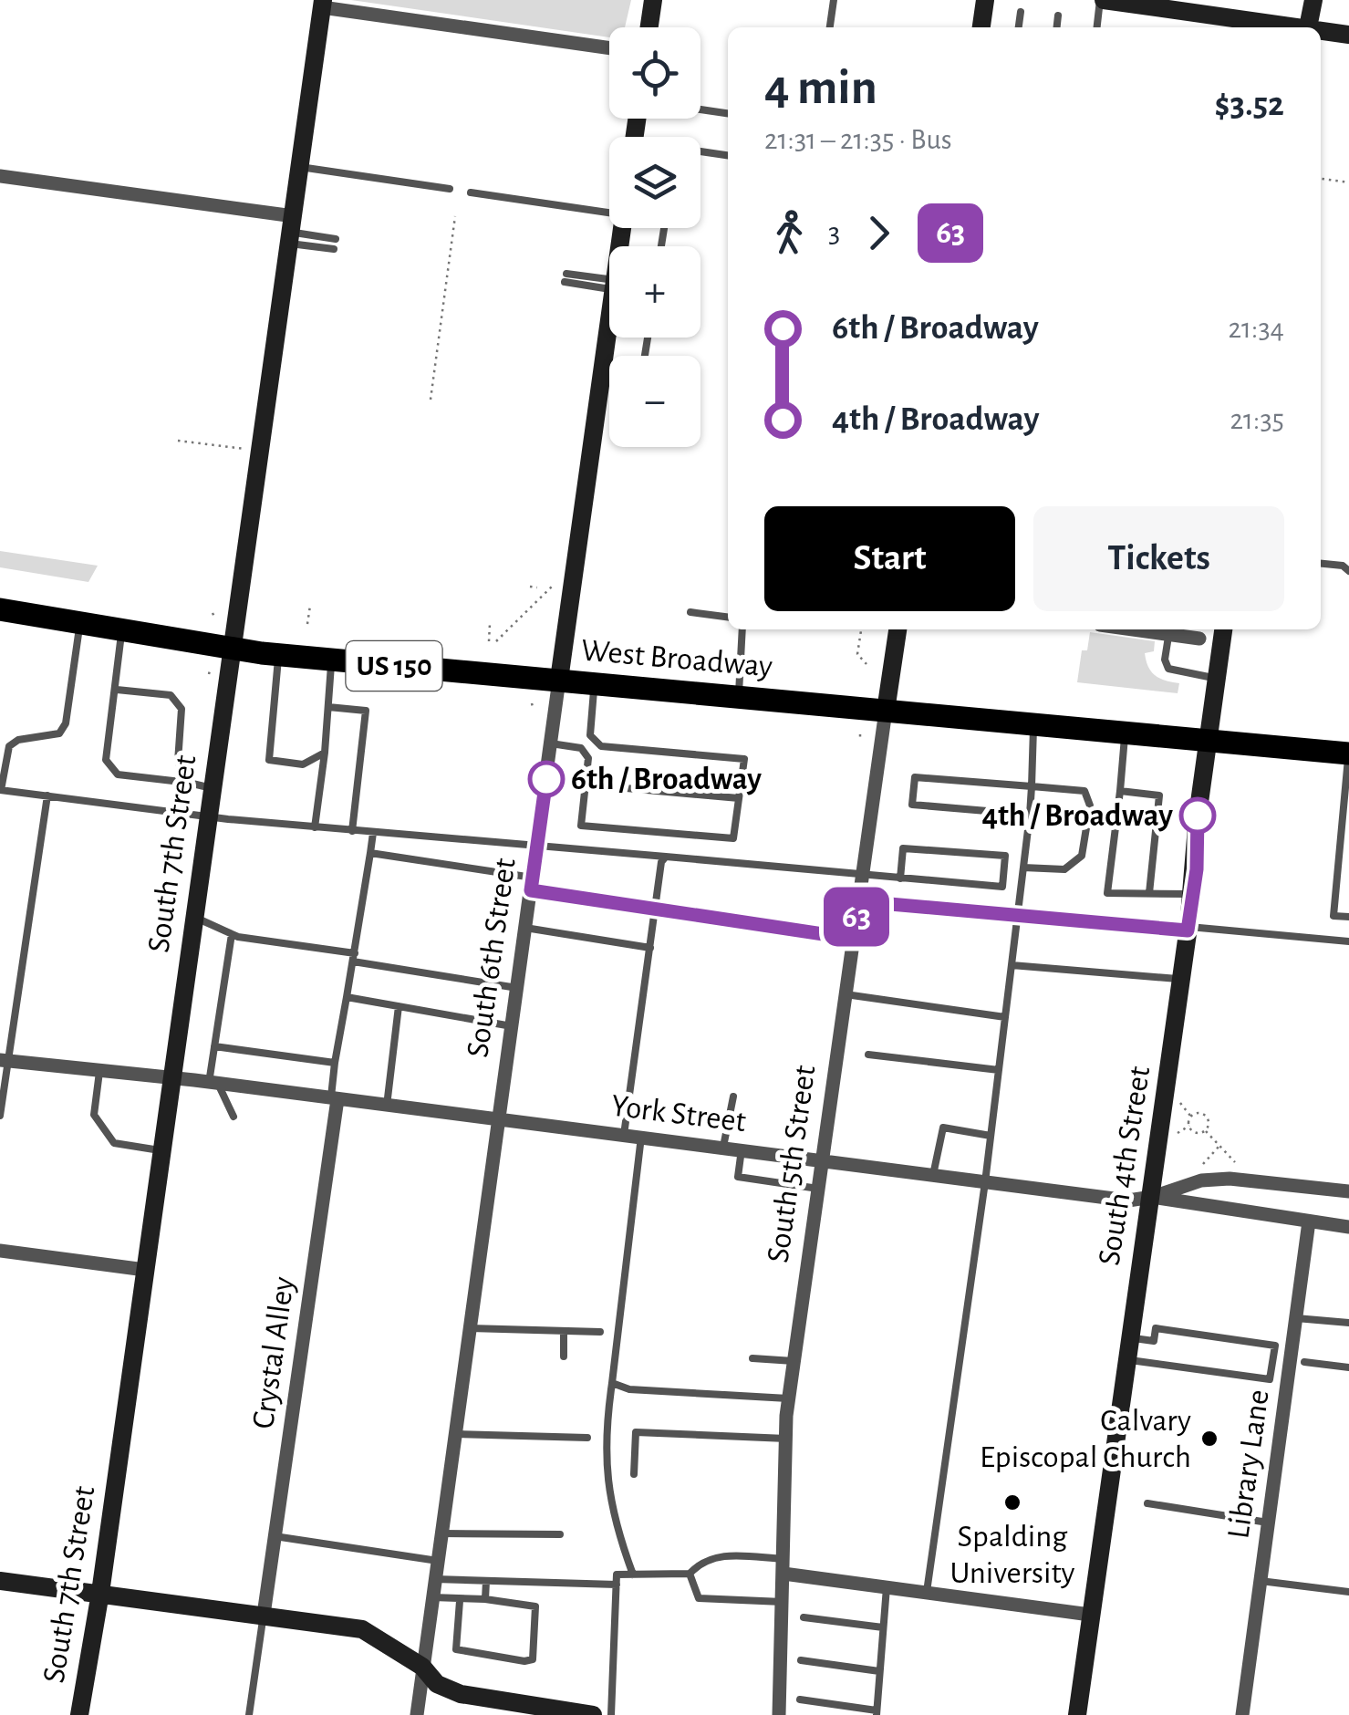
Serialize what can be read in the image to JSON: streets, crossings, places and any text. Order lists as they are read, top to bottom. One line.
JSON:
{"streets":{"main road":["West Broadway","US 150"],"street":["South 7th Street","South 6th Street","York Street","South 5th Street","South 4th Street","Crystal Alley","Library Lane"]},"crossings":[["West Broadway","South 7th Street"],["West Broadway","South 6th Street"],["West Broadway","South 5th Street"],["West Broadway","South 4th Street"],["South 7th Street","York Street"],["South 6th Street","York Street"],["York Street","South 5th Street"],["York Street","South 4th Street"],["York Street","Crystal Alley"],["York Street","Library Lane"]],"places":["6th / Broadway","4th / Broadway","Calvary Episcopal Church","Spalding University"],"lines":["bus line 63"],"page":{"on_map":"63","map_buttons":["+","−"],"heading":["4 min","21:31 – 21:35 · Bus","$3.52"],"legs":["3","63"],"list":[{"name":"6th / Broadway","value":"21:34"},{"name":"4th / Broadway","value":"21:35"}],"buttons":["Start","Tickets"]}}
